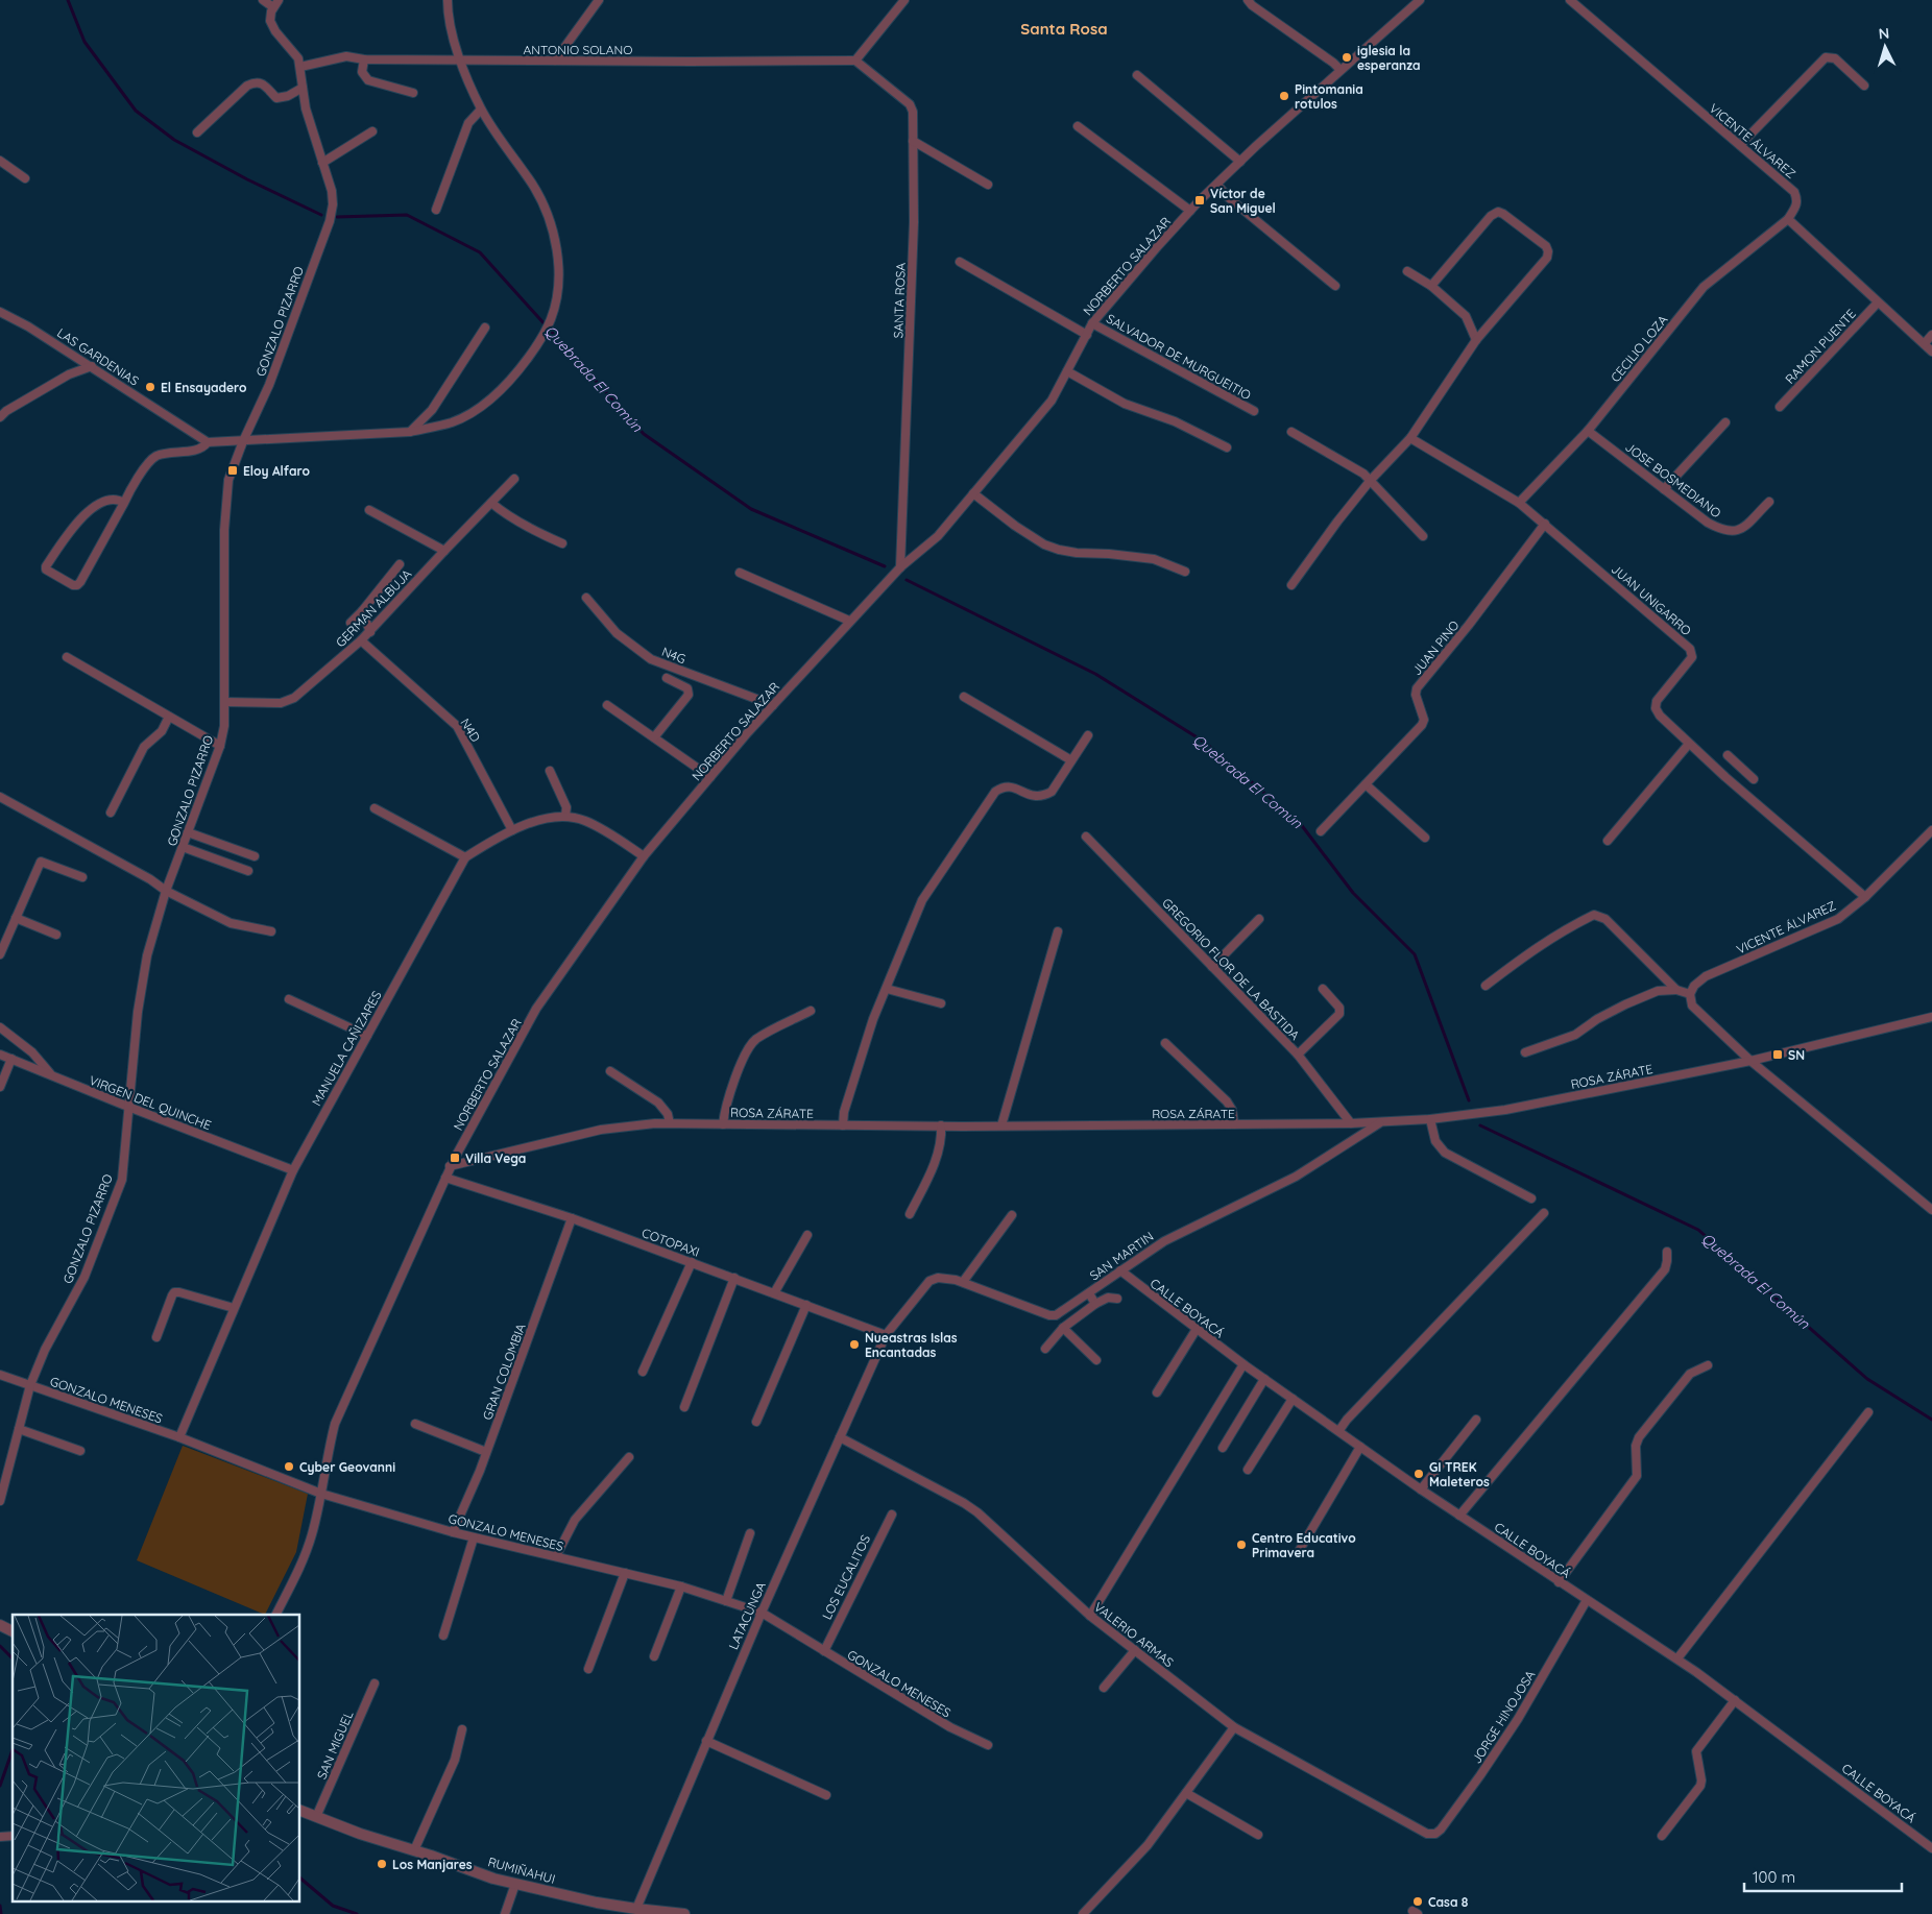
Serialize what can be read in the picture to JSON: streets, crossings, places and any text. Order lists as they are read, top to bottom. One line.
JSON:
{"streets":{"street":["ANTONIO SOLANO","VICENTE ÁLVAREZ","NORBERTO SALAZAR","SANTA ROSA","GONZALO PIZARRO","RAMON PUENTE","CECILIO LOZA","LAS GARDENIAS","SALVADOR DE MURGUEITIO","JOSE BOSMEDIANO","JUAN UNIGARRO","GERMAN ALBUJA","JUAN PINO","N4G","N4D","GREGORIO FLOR DE LA BASTIDA","MANUELA CAÑIZARES","ROSA ZÁRATE","VIRGEN DEL QUINCHE","COTOPAXI","SAN MARTIN","CALLE BOYACÁ","GRAN COLOMBIA","GONZALO MENESES","LOS EUCALITOS","LATACUNGA","VALERIO ARMAS","JORGE HINOJOSA","SAN MIGUEL","RUMIÑAHUI"]},"crossings":[["ANTONIO SOLANO","SANTA ROSA"],["ANTONIO SOLANO","GONZALO PIZARRO"],["VICENTE ÁLVAREZ","CECILIO LOZA"],["VICENTE ÁLVAREZ","JUAN UNIGARRO"],["NORBERTO SALAZAR","SANTA ROSA"],["NORBERTO SALAZAR","SALVADOR DE MURGUEITIO"],["NORBERTO SALAZAR","N4G"],["NORBERTO SALAZAR","ROSA ZÁRATE"],["NORBERTO SALAZAR","COTOPAXI"],["NORBERTO SALAZAR","GONZALO MENESES"],["GONZALO PIZARRO","GERMAN ALBUJA"],["GONZALO PIZARRO","VIRGEN DEL QUINCHE"],["GONZALO PIZARRO","GONZALO MENESES"],["CECILIO LOZA","JOSE BOSMEDIANO"],["CECILIO LOZA","JUAN UNIGARRO"],["JUAN UNIGARRO","JUAN PINO"],["GERMAN ALBUJA","N4D"],["GREGORIO FLOR DE LA BASTIDA","ROSA ZÁRATE"],["MANUELA CAÑIZARES","VIRGEN DEL QUINCHE"],["MANUELA CAÑIZARES","GONZALO MENESES"],["ROSA ZÁRATE","SAN MARTIN"],["COTOPAXI","SAN MARTIN"],["COTOPAXI","GRAN COLOMBIA"],["COTOPAXI","LATACUNGA"],["SAN MARTIN","CALLE BOYACÁ"],["SAN MARTIN","LATACUNGA"],["CALLE BOYACÁ","JORGE HINOJOSA"],["GRAN COLOMBIA","GONZALO MENESES"],["GONZALO MENESES","LOS EUCALITOS"],["GONZALO MENESES","LATACUNGA"],["LATACUNGA","VALERIO ARMAS"],["LATACUNGA","RUMIÑAHUI"],["VALERIO ARMAS","JORGE HINOJOSA"],["SAN MIGUEL","RUMIÑAHUI"]],"districts":["Santa Rosa"],"water":["Quebrada El Común"],"places":{"other":["iglesia la esperanza","Pintomania rotulos","El Ensayadero","Nueastras Islas Encantadas","Cyber Geovanni","GI TREK Maleteros","Centro Educativo Primavera","Los Manjares","Casa 8"],"transit":["Víctor de San Miguel","Eloy Alfaro","SN","Villa Vega"]},"scale_bar":"100 m","north":"top"}
